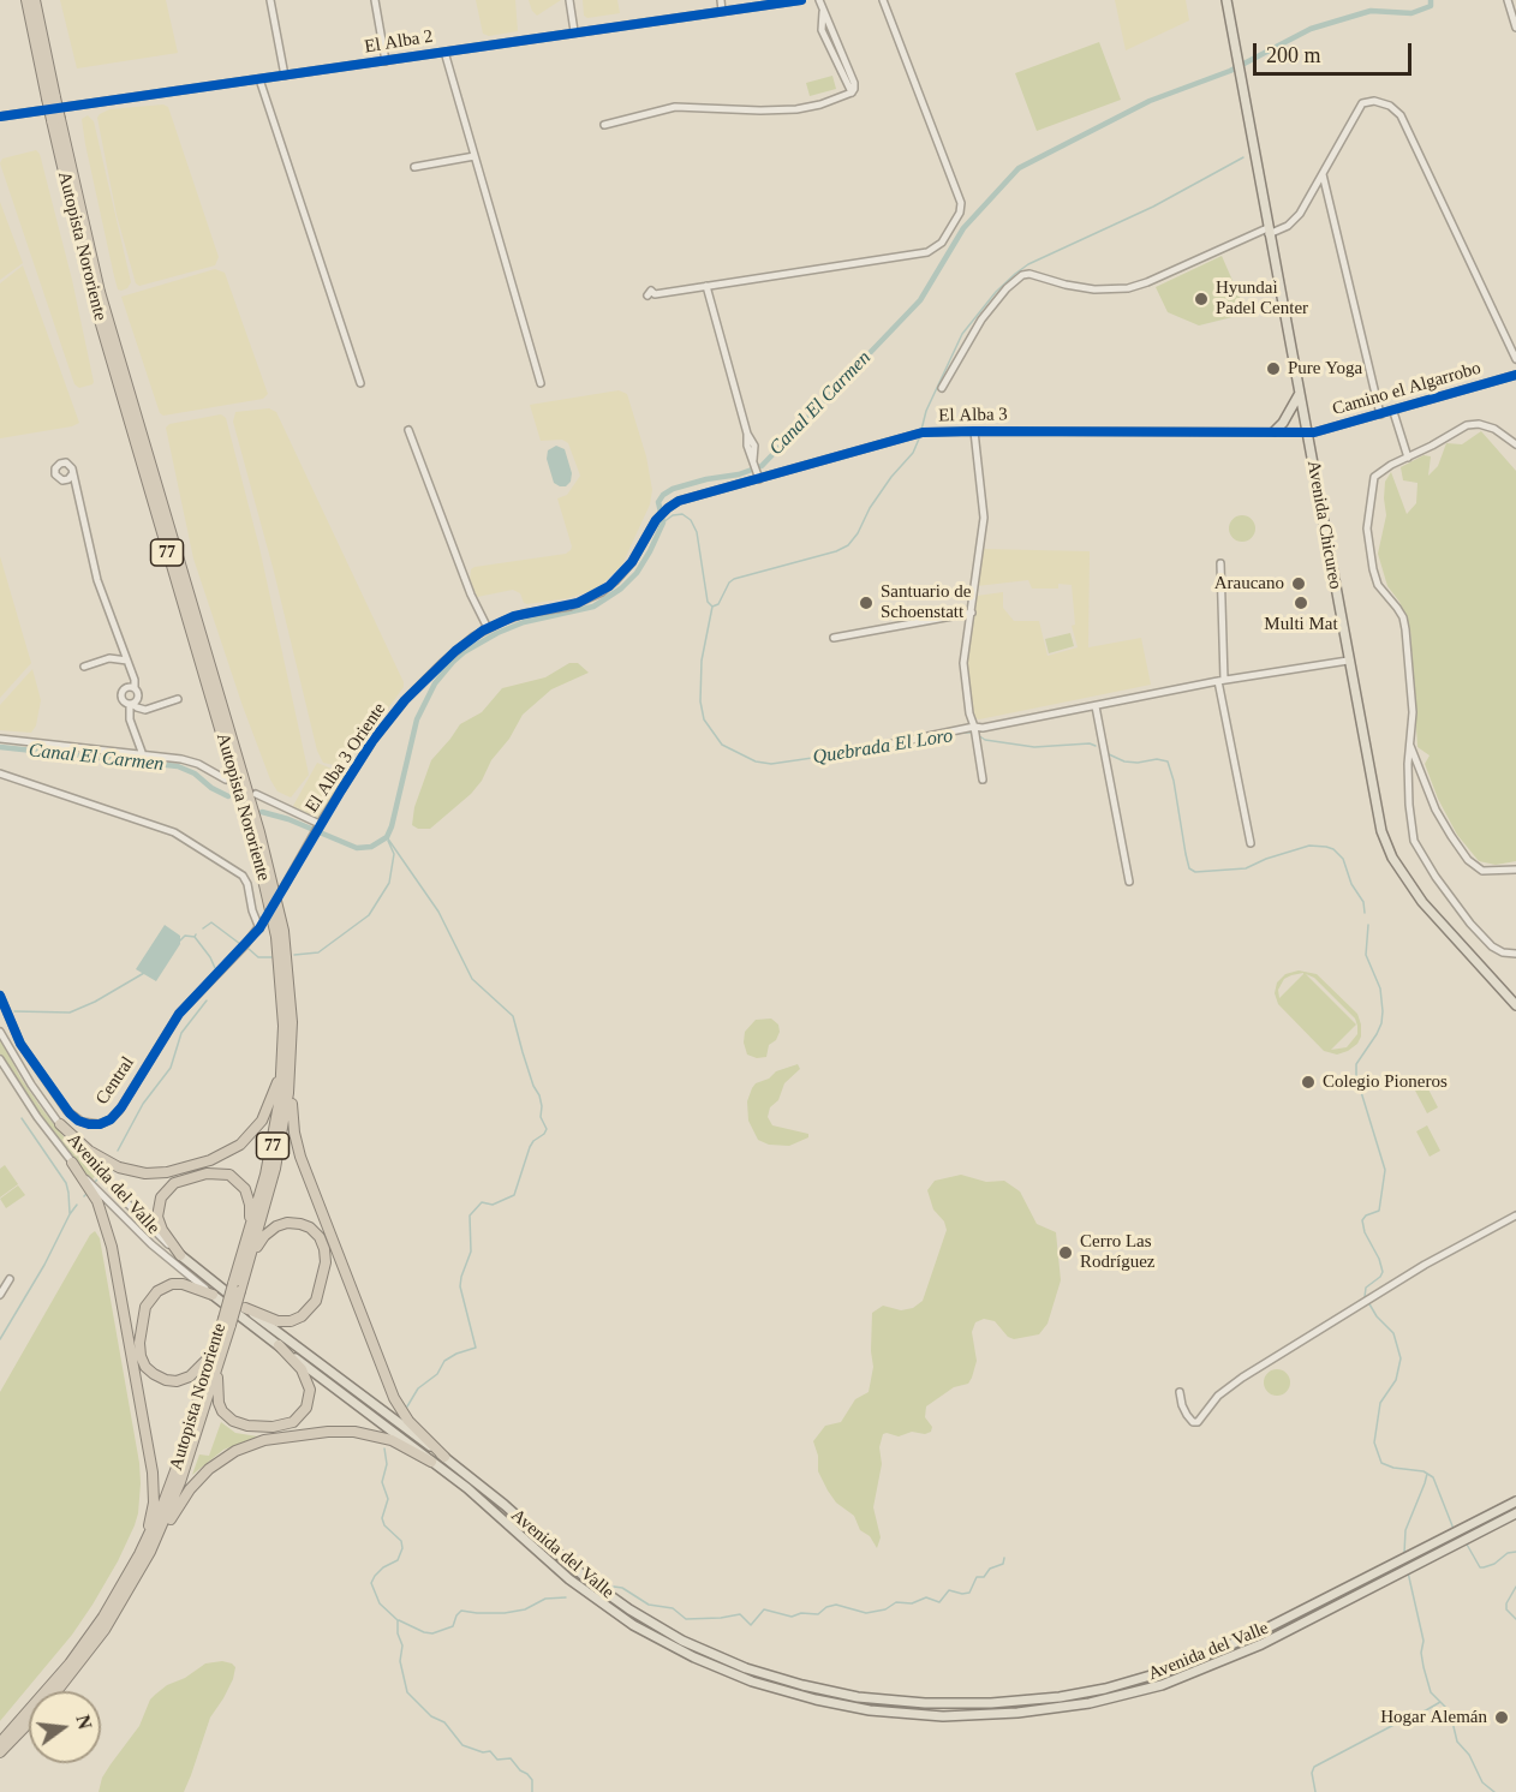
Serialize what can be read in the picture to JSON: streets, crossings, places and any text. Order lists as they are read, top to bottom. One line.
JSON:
{"streets":{"highway":["Autopista Nororiente","77"],"main road":["Avenida Chicureo","Avenida del Valle"],"street":["El Alba 2","Camino el Algarrobo","El Alba 3","El Alba 3 Oriente","Central"]},"crossings":[["Camino el Algarrobo","El Alba 3"],["Camino el Algarrobo","Avenida Chicureo"],["El Alba 3","Avenida Chicureo"],["El Alba 3","El Alba 3 Oriente"]],"water":["Canal El Carmen","Quebrada El Loro"],"places":["Hyundai Padel Center","Pure Yoga","Araucano","Santuario de Schoenstatt","Multi Mat","Colegio Pioneros","Cerro Las Rodríguez","Hogar Alemán"],"scale_bar":"200 m","north":"right"}
